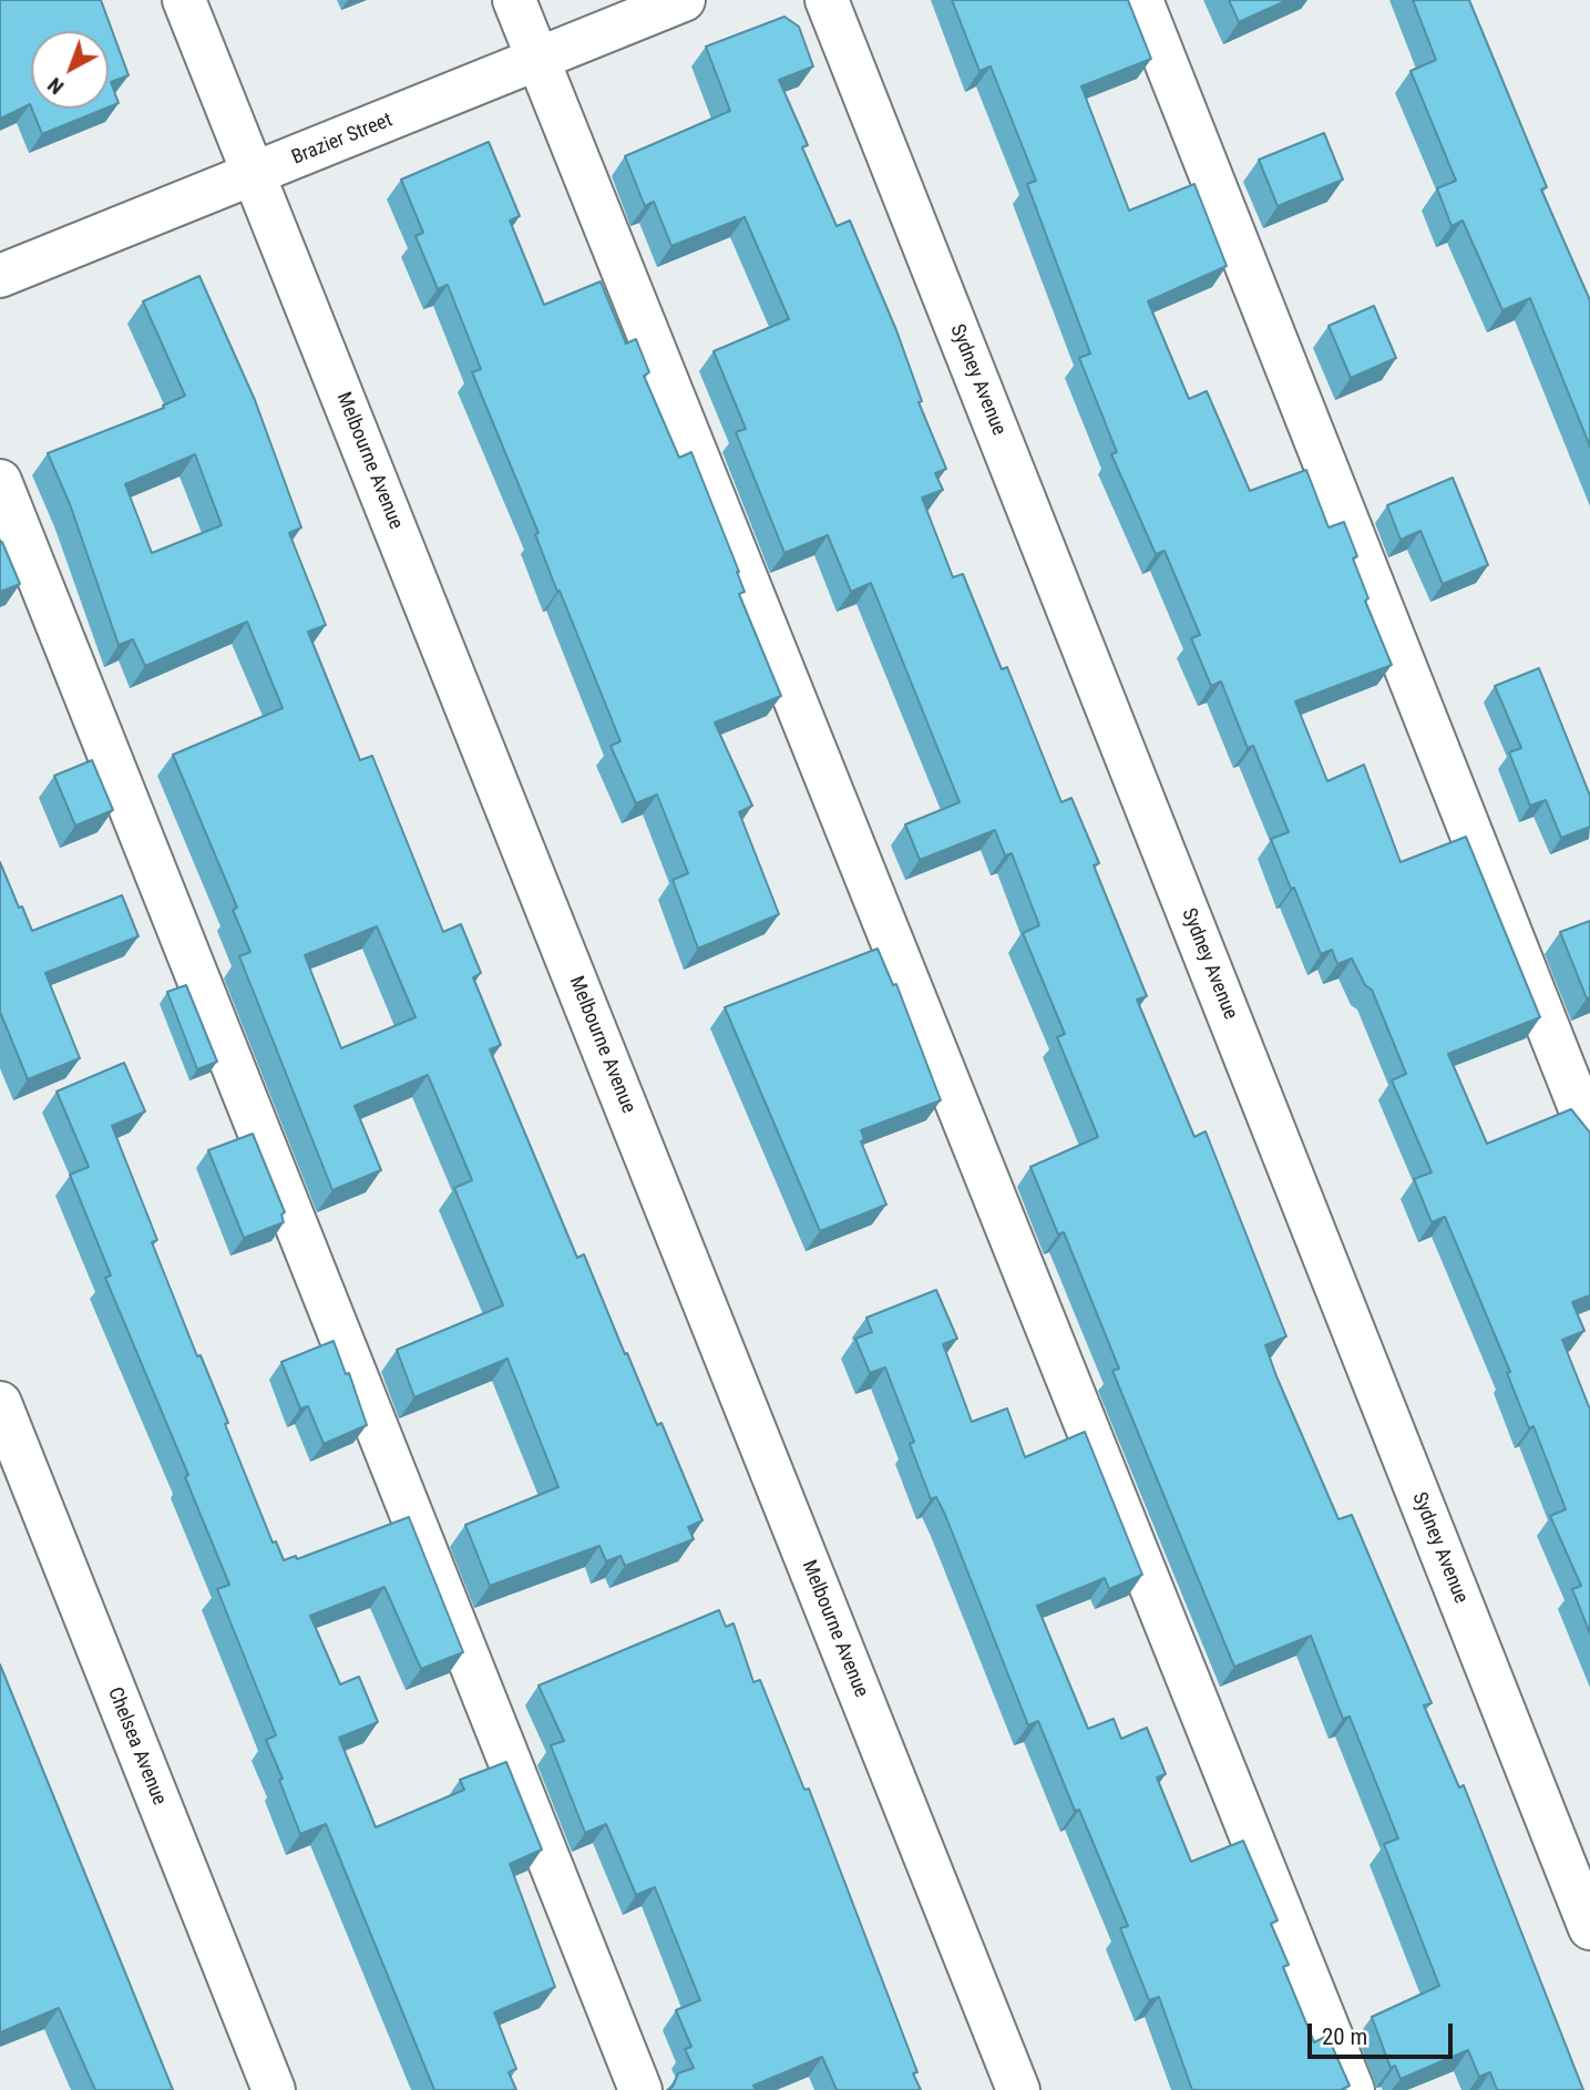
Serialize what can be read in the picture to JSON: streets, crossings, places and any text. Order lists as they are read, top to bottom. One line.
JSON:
{"streets":{"street":["Brazier Street","Sydney Avenue","Melbourne Avenue","Chelsea Avenue"]},"crossings":[["Brazier Street","Melbourne Avenue"]],"scale_bar":"20 m","north":"bottom left"}
